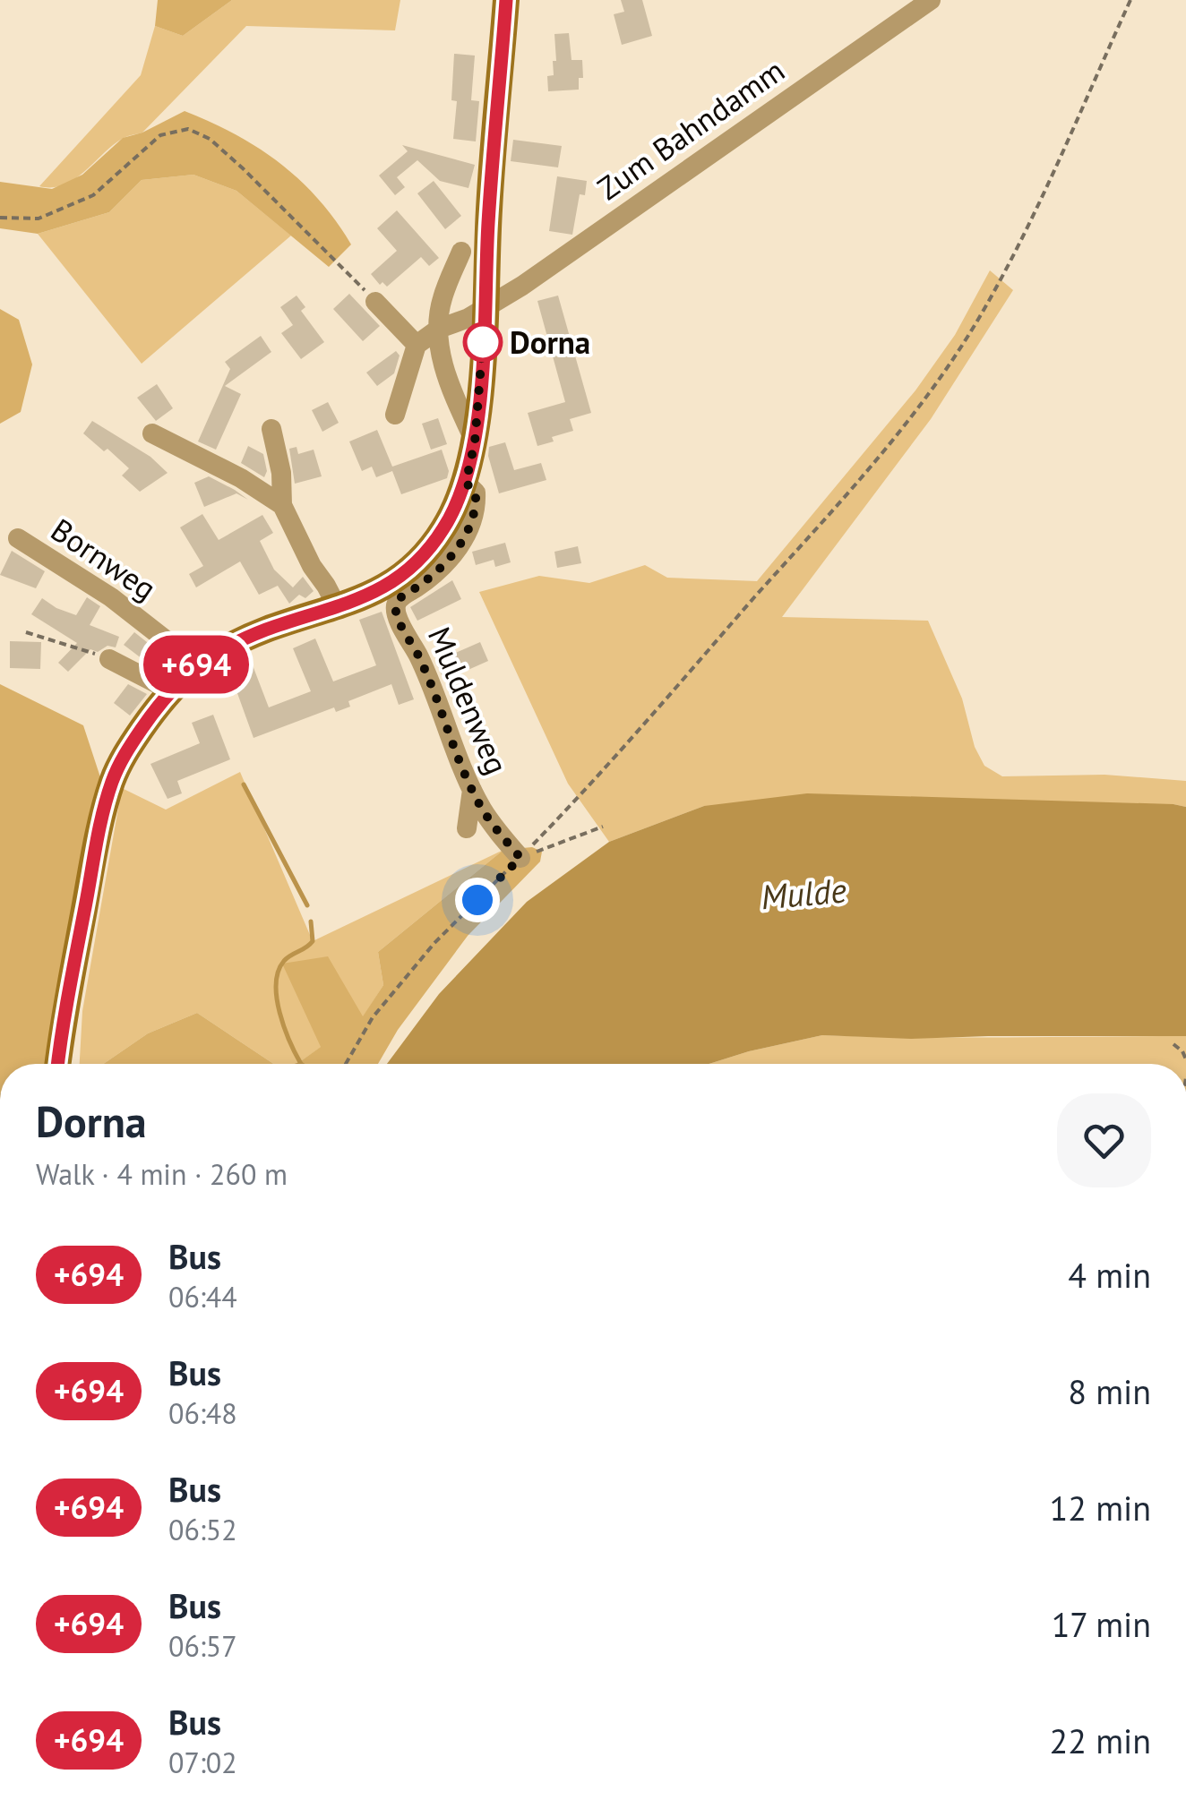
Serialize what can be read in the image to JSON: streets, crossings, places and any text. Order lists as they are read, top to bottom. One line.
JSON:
{"streets":{"street":["Zum Bahndamm","Bornweg","Muldenweg"]},"water":["Mulde"],"places":["Dorna"],"lines":["bus line +694"],"page":{"on_map":"+694","heading":["Dorna","Walk · 4 min · 260 m"],"list":[{"mark":"+694","name":"Bus","note":"06:44","value":"4 min"},{"mark":"+694","name":"Bus","note":"06:48","value":"8 min"},{"mark":"+694","name":"Bus","note":"06:52","value":"12 min"},{"mark":"+694","name":"Bus","note":"06:57","value":"17 min"},{"mark":"+694","name":"Bus","note":"07:02","value":"22 min"}]}}
